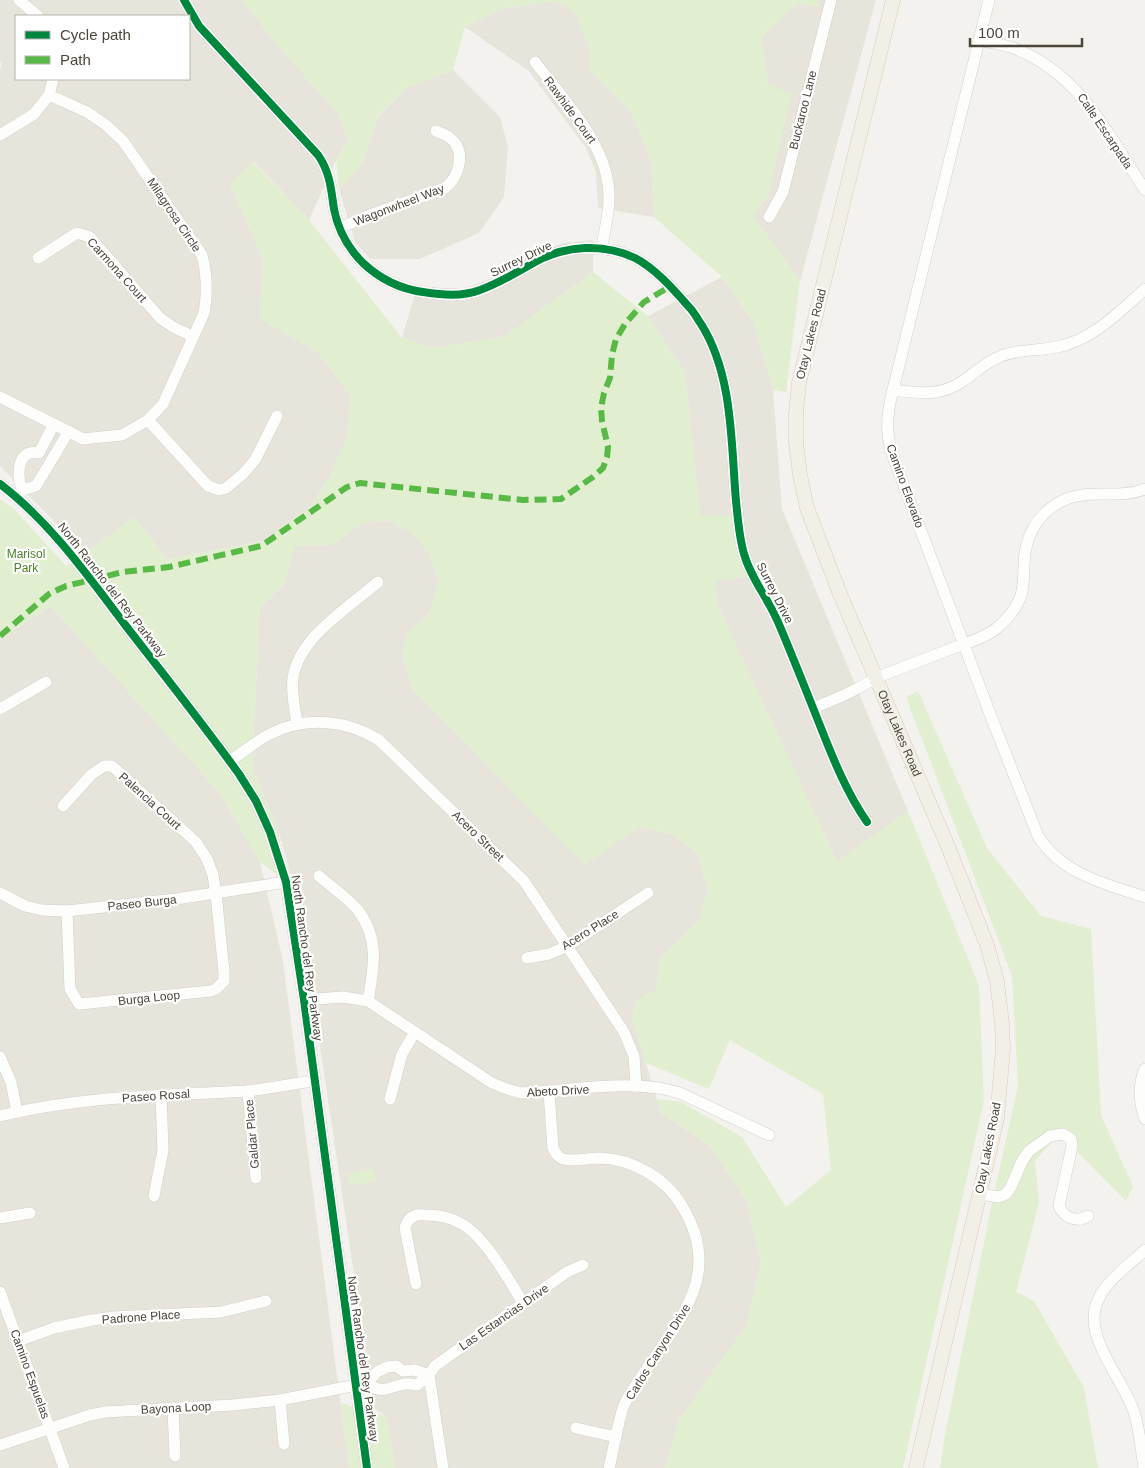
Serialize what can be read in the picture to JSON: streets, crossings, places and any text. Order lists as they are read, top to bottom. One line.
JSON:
{"streets":{"main road":["Otay Lakes Road"],"street":["Rawhide Court","Buckaroo Lane","Calle Escarpada","Wagonwheel Way","Milagrosa Circle","Surrey Drive","Carmona Court","Camino Elevado","North Rancho del Rey Parkway","Palencia Court","Acero Street","Paseo Burga","Acero Place","Burga Loop","Abeto Drive","Paseo Rosal","Galdar Place","Padrone Place","Las Estancias Drive","Carlos Canyon Drive","Camino Espuelas","Bayona Loop"]},"crossings":[["Rawhide Court","Surrey Drive"],["Calle Escarpada","Camino Elevado"],["Wagonwheel Way","Surrey Drive"],["Milagrosa Circle","Carmona Court"],["North Rancho del Rey Parkway","Acero Street"],["North Rancho del Rey Parkway","Paseo Burga"],["North Rancho del Rey Parkway","Abeto Drive"],["North Rancho del Rey Parkway","Paseo Rosal"],["North Rancho del Rey Parkway","Las Estancias Drive"],["North Rancho del Rey Parkway","Bayona Loop"],["Palencia Court","Paseo Burga"],["Palencia Court","Burga Loop"],["Acero Street","Acero Place"],["Acero Street","Abeto Drive"],["Paseo Burga","Burga Loop"],["Abeto Drive","Carlos Canyon Drive"],["Paseo Rosal","Galdar Place"],["Padrone Place","Camino Espuelas"],["Las Estancias Drive","Bayona Loop"],["Camino Espuelas","Bayona Loop"]],"parks":["Marisol Park"],"legend":["Cycle path","Path"],"scale_bar":"100 m"}
